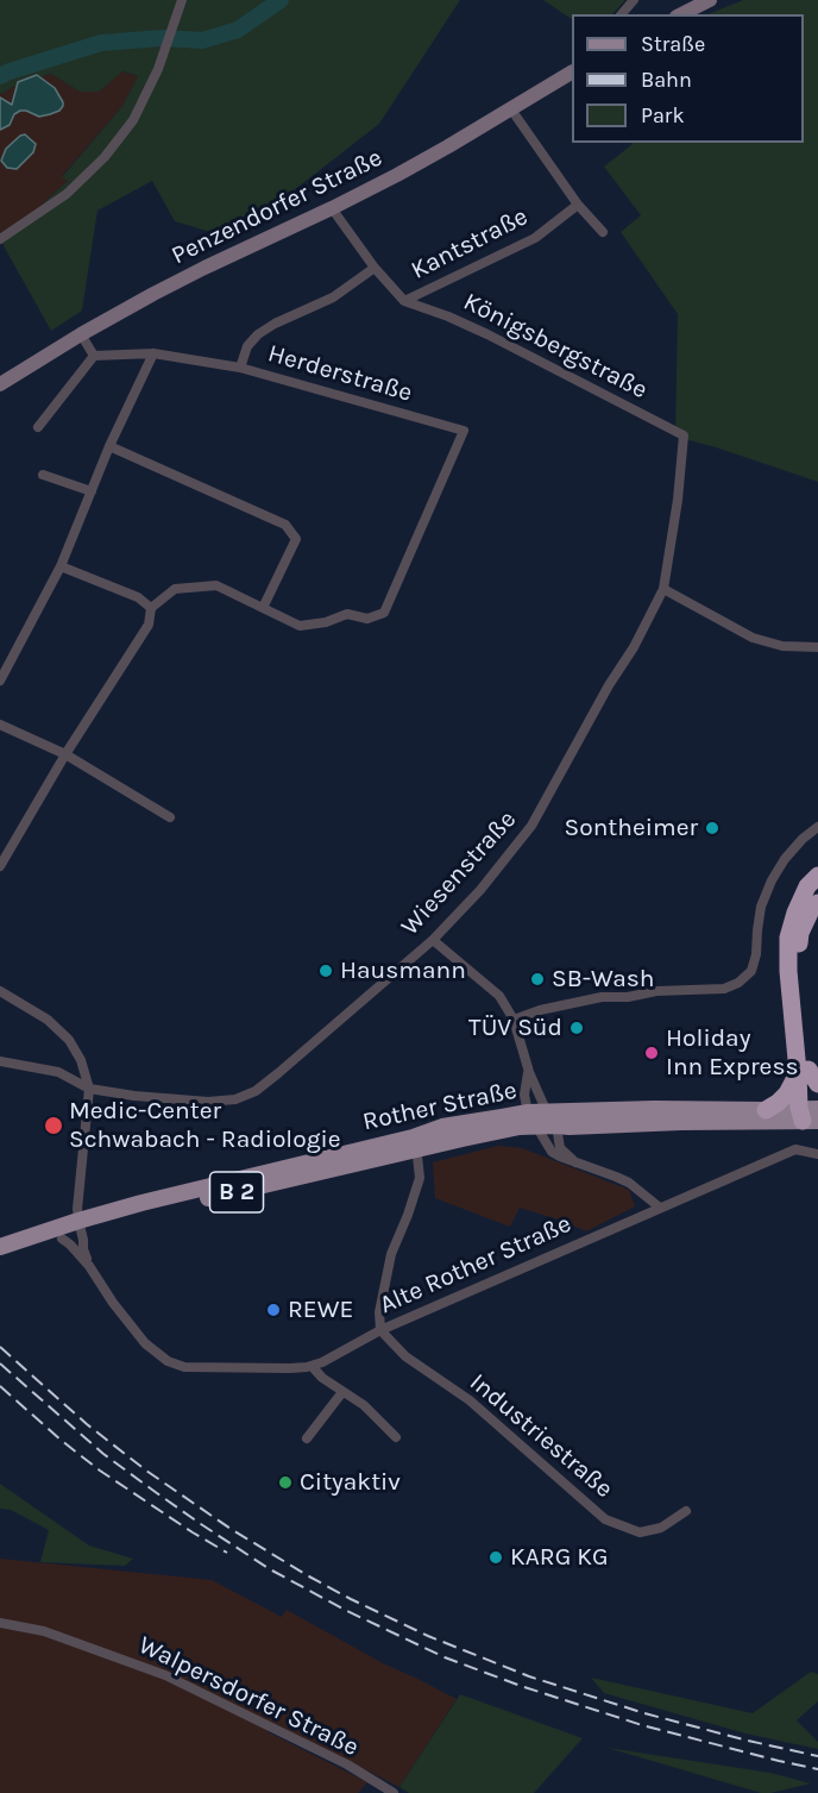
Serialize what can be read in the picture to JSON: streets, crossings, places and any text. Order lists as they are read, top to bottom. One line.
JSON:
{"streets":{"main road":["Penzendorfer Straße","Rother Straße","B 2"],"street":["Kantstraße","Königsbergstraße","Herderstraße","Wiesenstraße","Alte Rother Straße","Industriestraße","Walpersdorfer Straße"]},"crossings":[["Penzendorfer Straße","Kantstraße"],["Kantstraße","Königsbergstraße"],["Königsbergstraße","Wiesenstraße"],["Wiesenstraße","Alte Rother Straße"],["Rother Straße","Alte Rother Straße"],["Alte Rother Straße","Industriestraße"]],"places":["Sontheimer","Hausmann","SB-Wash","TÜV Süd","Holiday Inn Express","Medic-Center Schwabach - Radiologie","REWE","Cityaktiv","KARG KG"],"legend":["Straße","Bahn","Park"]}
